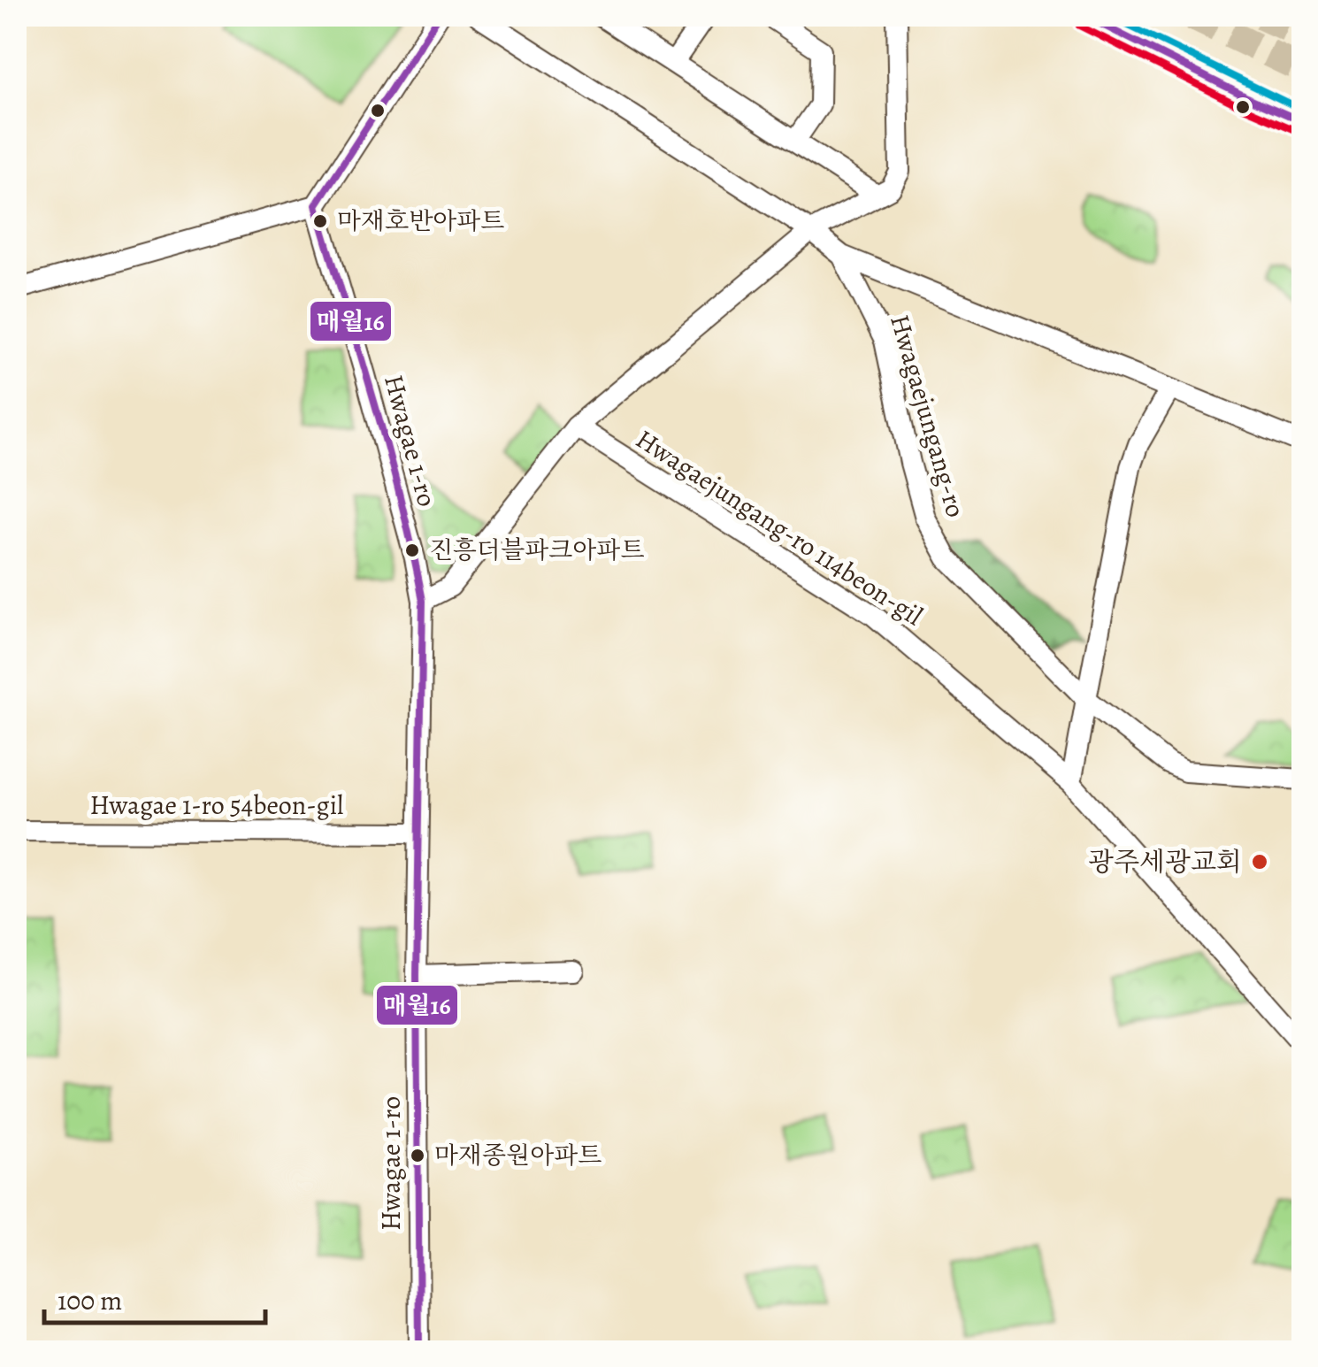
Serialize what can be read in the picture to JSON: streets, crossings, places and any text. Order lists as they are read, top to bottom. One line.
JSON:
{"streets":{"street":["Hwagaejungang-ro","Hwagae 1-ro","Hwagaejungang-ro 114beon-gil","Hwagae 1-ro 54beon-gil"]},"crossings":[["Hwagae 1-ro","Hwagae 1-ro 54beon-gil"]],"places":["마재호반아파트","진흥더블파크아파트","광주세광교회","마재종원아파트"],"lines":["transit line 매월16"],"scale_bar":"100 m"}
